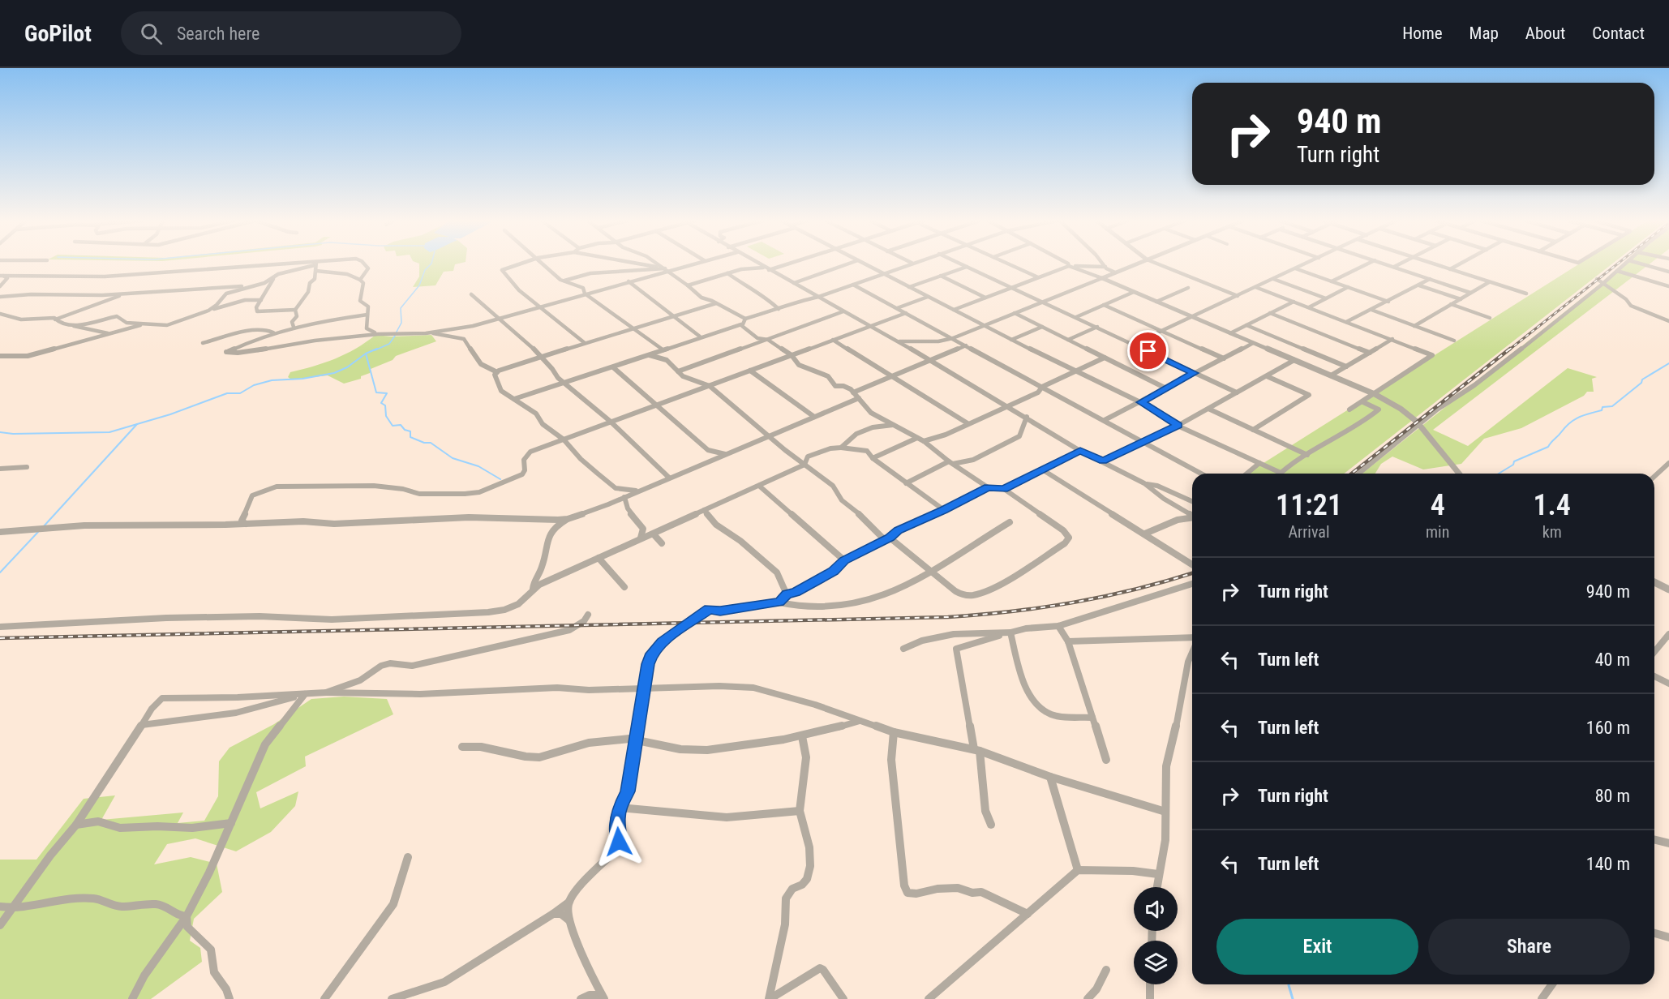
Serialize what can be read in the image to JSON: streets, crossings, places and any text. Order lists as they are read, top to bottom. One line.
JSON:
{"page":{"header":"GoPilot","search":"Search here","nav":["Home","Map","About","Contact"],"turn":["940 m","Turn right"],"eta":["11:21","Arrival","4","min","1.4","km"],"list":[{"name":"Turn right","value":"940 m"},{"name":"Turn left","value":"40 m"},{"name":"Turn left","value":"160 m"},{"name":"Turn right","value":"80 m"},{"name":"Turn left","value":"140 m"}],"buttons":["Exit","Share"]}}
